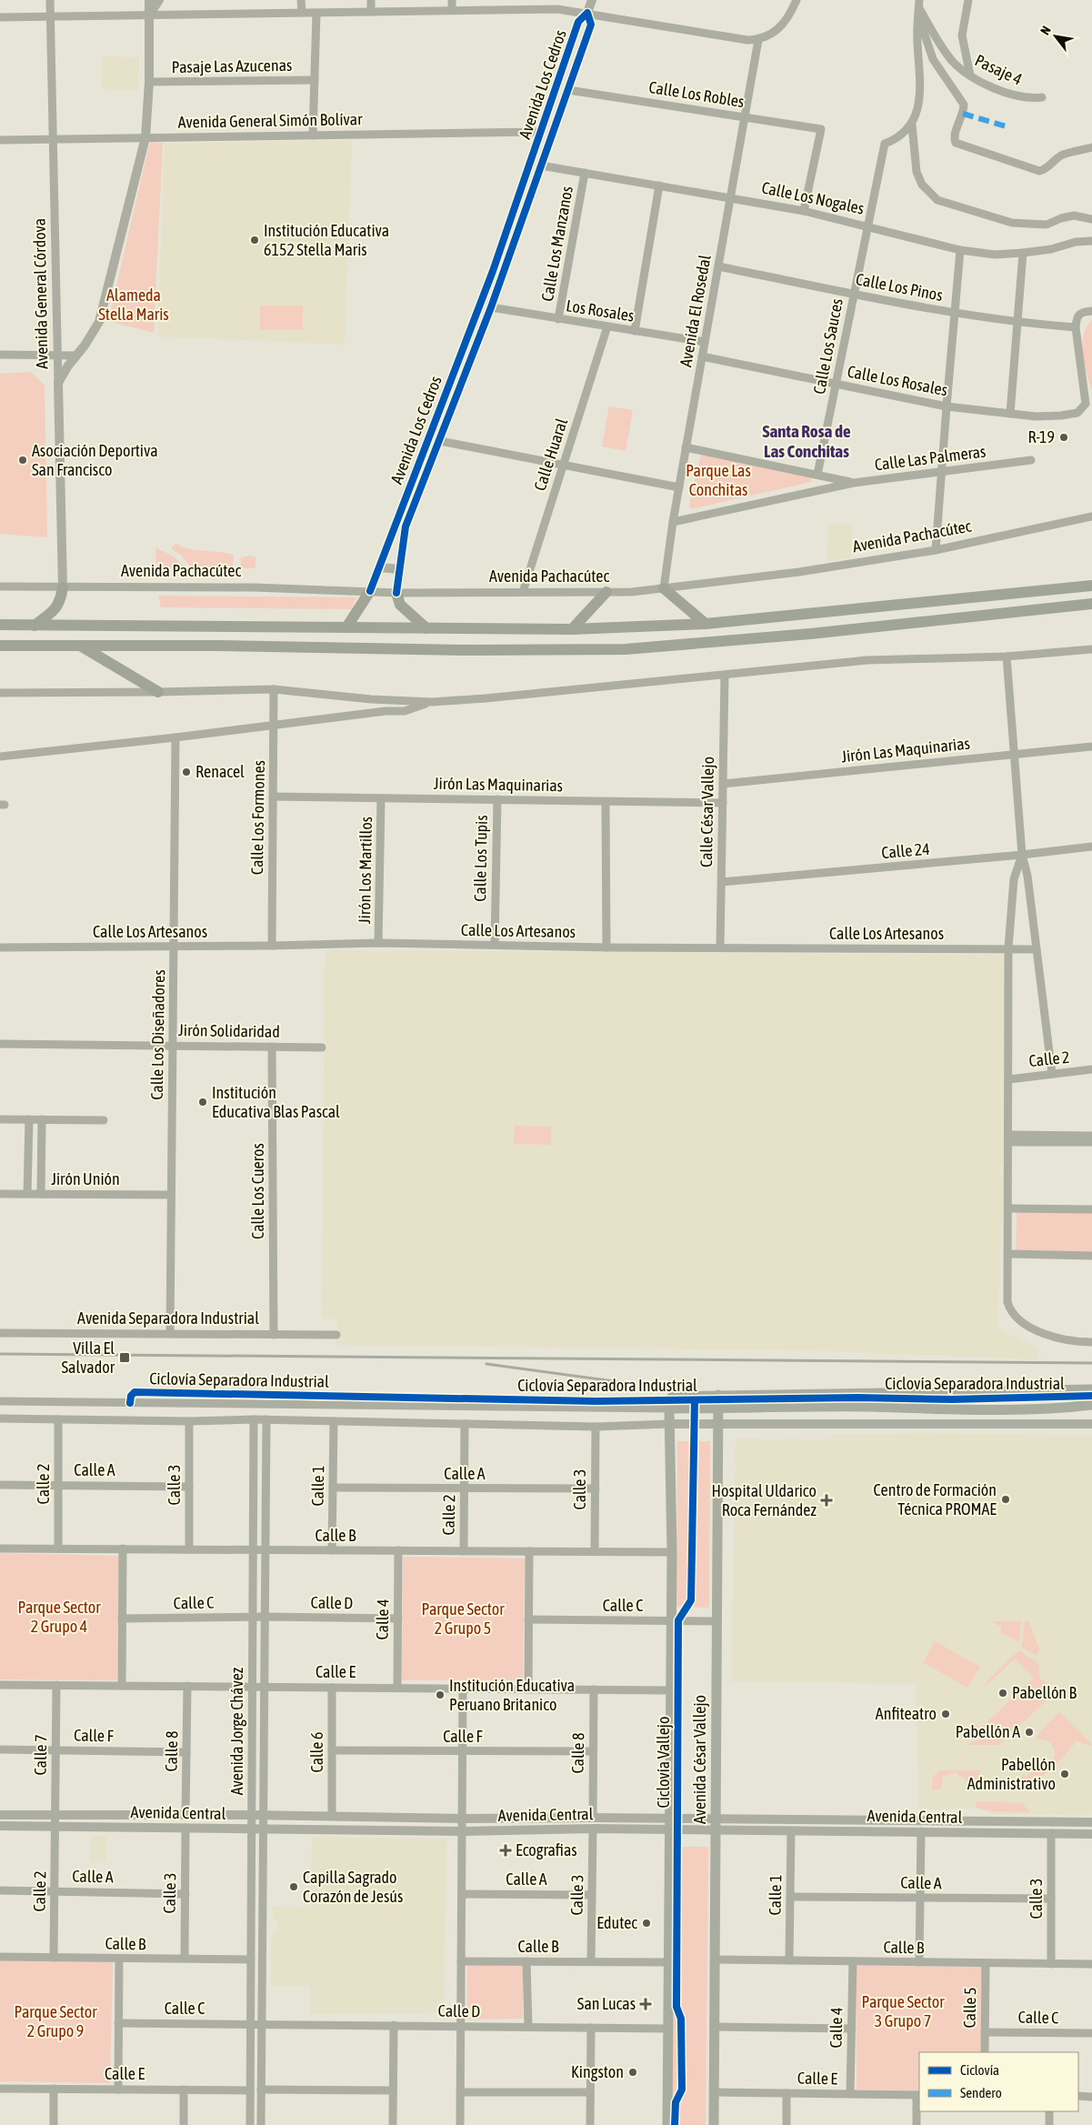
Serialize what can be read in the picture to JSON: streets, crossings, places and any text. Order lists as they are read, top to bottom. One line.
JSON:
{"streets":{"main road":["Avenida César Vallejo"],"street":["Pasaje Las Azucenas","Pasaje 4","Avenida Los Cedros","Calle Los Robles","Avenida General Simón Bolívar","Calle Los Nogales","Calle Los Manzanos","Calle Los Pinos","Avenida General Córdova","Los Rosales","Avenida El Rosedal","Calle Los Sauces","Calle Los Rosales","Calle Huaral","Calle Las Palmeras","Avenida Pachacútec","Jirón Las Maquinarias","Calle César Vallejo","Calle Los Formones","Calle 24","Calle Los Tupis","Jirón Los Martillos","Calle Los Artesanos","Jirón Solidaridad","Calle Los Diseñadores","Calle 2","Jirón Unión","Calle Los Cueros","Avenida Separadora Industrial","Calle A","Calle 3","Calle 1","Calle B","Calle C","Calle D","Calle 4","Calle E","Avenida Jorge Chávez","Calle F","Calle 8","Calle 6","Calle 7","Avenida Central","Calle 5"],"cycle path":["Ciclovía Separadora Industrial"]},"crossings":[["Avenida Los Cedros","Calle Los Robles"],["Avenida Los Cedros","Avenida General Simón Bolívar"],["Avenida Los Cedros","Calle Los Nogales"],["Avenida Los Cedros","Los Rosales"],["Avenida Los Cedros","Avenida Pachacútec"],["Calle Los Robles","Calle Los Nogales"],["Calle Los Robles","Avenida El Rosedal"],["Avenida General Simón Bolívar","Avenida General Córdova"],["Calle Los Nogales","Calle Los Manzanos"],["Calle Los Nogales","Avenida El Rosedal"],["Calle Los Nogales","Calle Los Sauces"],["Calle Los Manzanos","Los Rosales"],["Calle Los Pinos","Avenida El Rosedal"],["Calle Los Pinos","Calle Los Sauces"],["Calle Los Pinos","Calle Los Rosales"],["Avenida General Córdova","Avenida Pachacútec"],["Los Rosales","Avenida El Rosedal"],["Los Rosales","Calle Huaral"],["Avenida El Rosedal","Calle Los Rosales"],["Avenida El Rosedal","Calle Las Palmeras"],["Avenida El Rosedal","Avenida Pachacútec"],["Calle Los Sauces","Calle Los Rosales"],["Calle Huaral","Avenida Pachacútec"],["Jirón Las Maquinarias","Calle César Vallejo"],["Jirón Las Maquinarias","Calle Los Formones"],["Jirón Las Maquinarias","Calle Los Tupis"],["Jirón Las Maquinarias","Jirón Los Martillos"],["Calle César Vallejo","Calle 24"],["Calle César Vallejo","Calle Los Artesanos"],["Calle Los Formones","Calle Los Artesanos"],["Calle Los Tupis","Calle Los Artesanos"],["Jirón Los Martillos","Calle Los Artesanos"],["Calle Los Artesanos","Calle Los Diseñadores"],["Jirón Solidaridad","Calle Los Diseñadores"],["Jirón Solidaridad","Calle Los Cueros"],["Calle Los Diseñadores","Jirón Unión"],["Calle Los Diseñadores","Avenida Separadora Industrial"],["Calle 2","Calle A"],["Calle 2","Calle B"],["Calle 2","Calle 7"],["Calle 2","Avenida Central"],["Calle Los Cueros","Avenida Separadora Industrial"],["Calle A","Calle 3"],["Calle A","Calle 1"],["Calle 3","Calle B"],["Calle 3","Avenida Central"],["Calle 1","Calle B"],["Calle 1","Avenida Central"],["Calle B","Calle 4"],["Calle B","Avenida Jorge Chávez"],["Calle B","Avenida César Vallejo"],["Calle B","Calle 5"],["Calle C","Calle D"],["Calle C","Avenida Jorge Chávez"],["Calle C","Avenida César Vallejo"],["Calle C","Calle 5"],["Calle D","Calle 4"],["Calle D","Avenida Jorge Chávez"],["Calle D","Avenida César Vallejo"],["Calle 4","Calle E"],["Calle E","Avenida Jorge Chávez"],["Calle E","Calle 8"],["Calle E","Calle 6"],["Calle E","Calle 7"],["Calle E","Avenida César Vallejo"],["Avenida Jorge Chávez","Avenida Central"],["Calle F","Calle 8"],["Calle F","Calle 6"],["Calle F","Calle 7"],["Calle 8","Avenida Central"],["Calle 6","Avenida Central"],["Calle 7","Avenida Central"],["Avenida César Vallejo","Avenida Central"]],"districts":["Santa Rosa de Las Conchitas"],"parks":["Alameda Stella Maris","Parque Las Conchitas","Parque Sector 2 Grupo 4","Parque Sector 2 Grupo 5","Parque Sector 3 Grupo 7","Parque Sector 2 Grupo 9"],"places":{"other":["Institución Educativa 6152 Stella Maris","R-19","Asociación Deportiva San Francisco","Renacel","Institución Educativa Blas Pascal","Centro de Formación Técnica PROMAE","Pabellón B","Institución Educativa Peruano Britanico","Anfiteatro","Pabellón A","Pabellón Administrativo","Capilla Sagrado Corazón de Jesús","Edutec","Kingston"],"transit":["Villa El Salvador"],"health":["Hospital Uldarico Roca Fernández","Ecografias","San Lucas"]},"legend":["Ciclovía","Sendero"],"north":"top left"}
